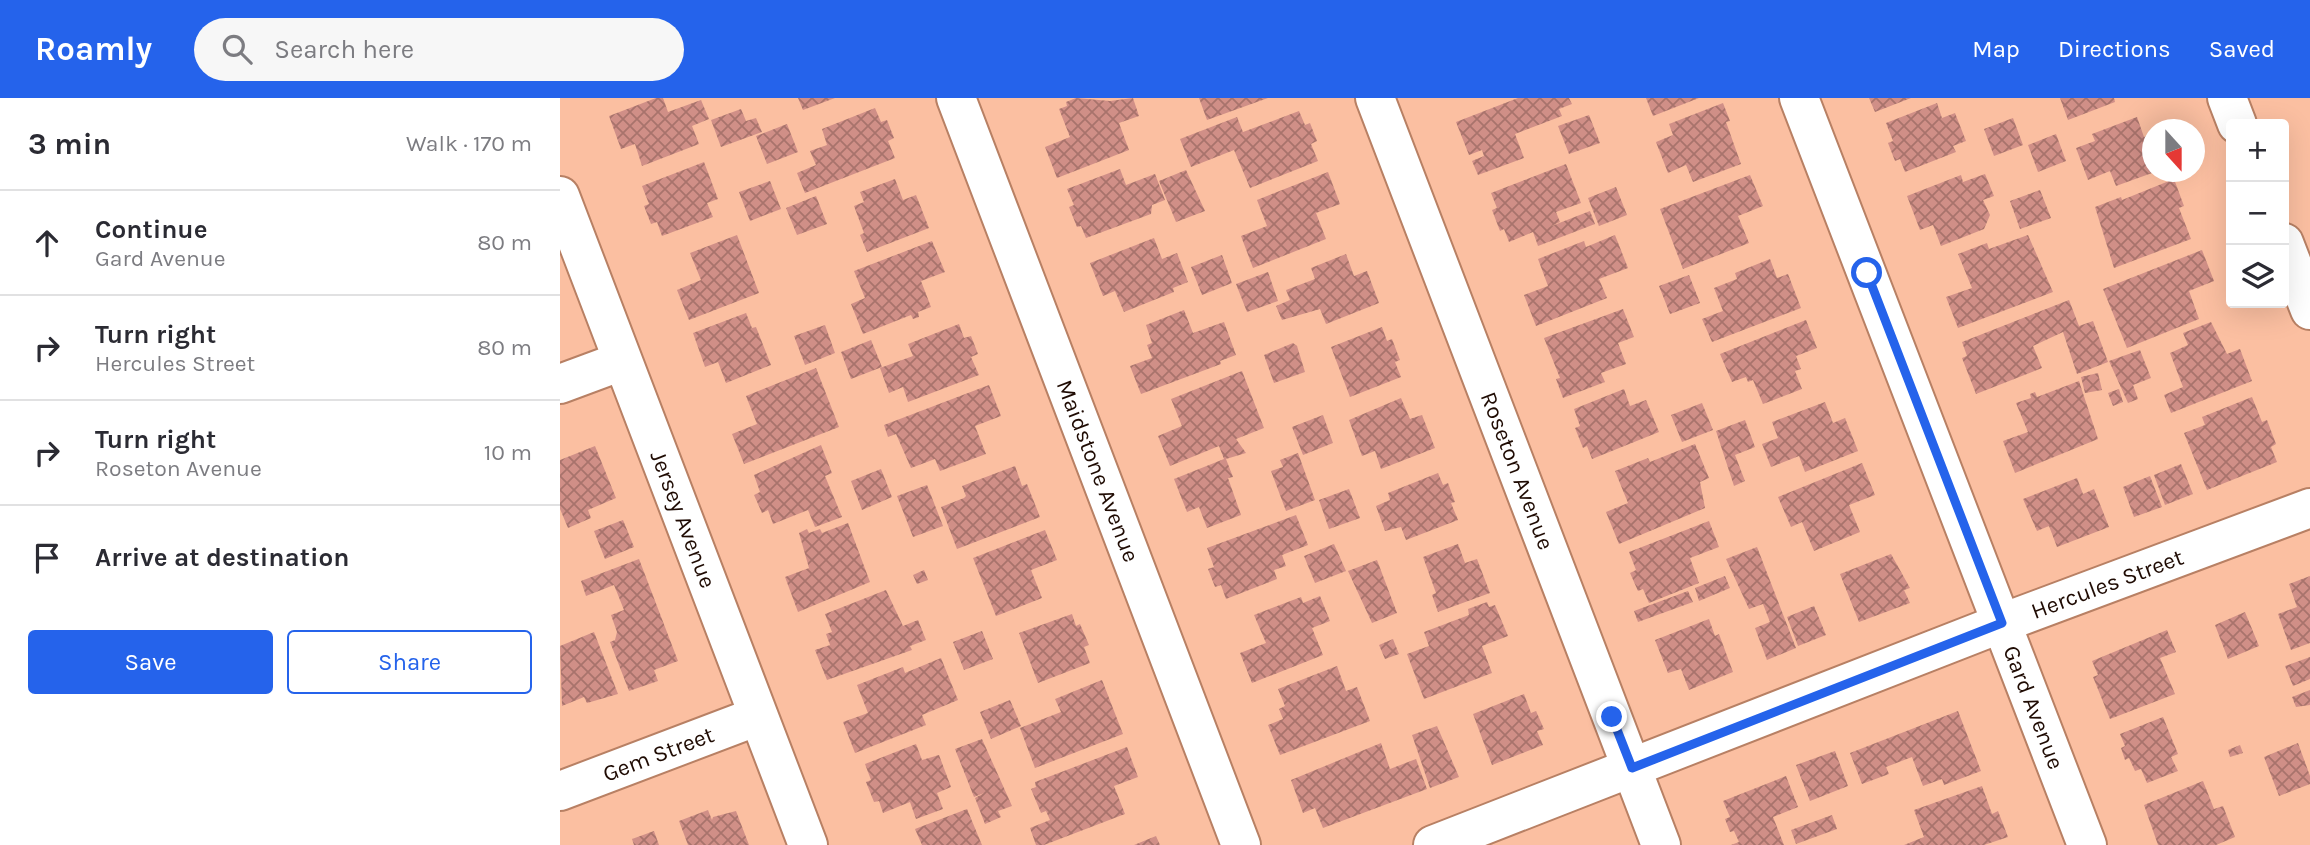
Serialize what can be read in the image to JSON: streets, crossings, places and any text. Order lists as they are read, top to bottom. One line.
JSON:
{"streets":{"street":["Maidstone Avenue","Roseton Avenue","Jersey Avenue","Hercules Street","Gard Avenue","Gem Street"]},"crossings":[["Roseton Avenue","Hercules Street"],["Jersey Avenue","Gem Street"],["Hercules Street","Gard Avenue"]],"north":"bottom","page":{"header":"Roamly","search":"Search here","nav":["Map","Directions","Saved"],"heading":["3 min","Walk · 170 m"],"map_buttons":["+","−"],"list":[["Continue","Gard Avenue","80 m"],["Turn right","Hercules Street","80 m"],["Turn right","Roseton Avenue","10 m"],"Arrive at destination"],"buttons":["Save","Share"]}}
